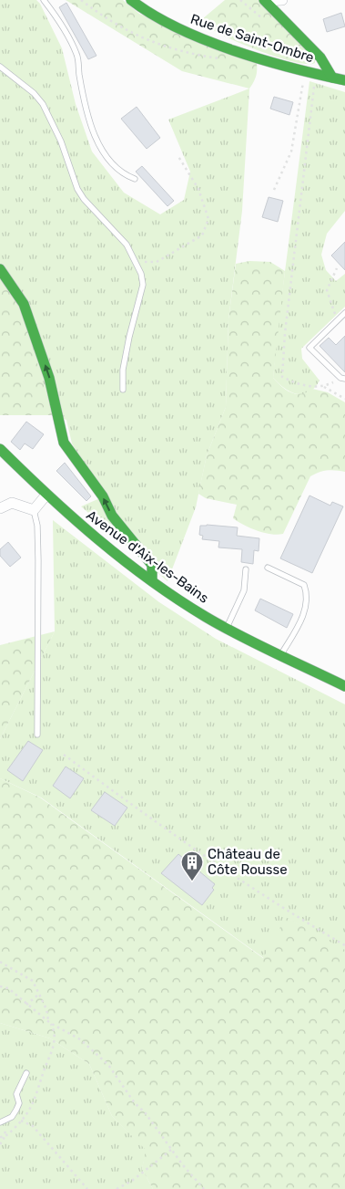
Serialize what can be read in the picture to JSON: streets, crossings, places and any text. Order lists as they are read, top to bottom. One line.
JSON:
{"streets":{"street":["Rue de Saint-Ombre","Avenue d'Aix-les-Bains"]},"places":{"building":["Château de Côte Rousse"]}}
